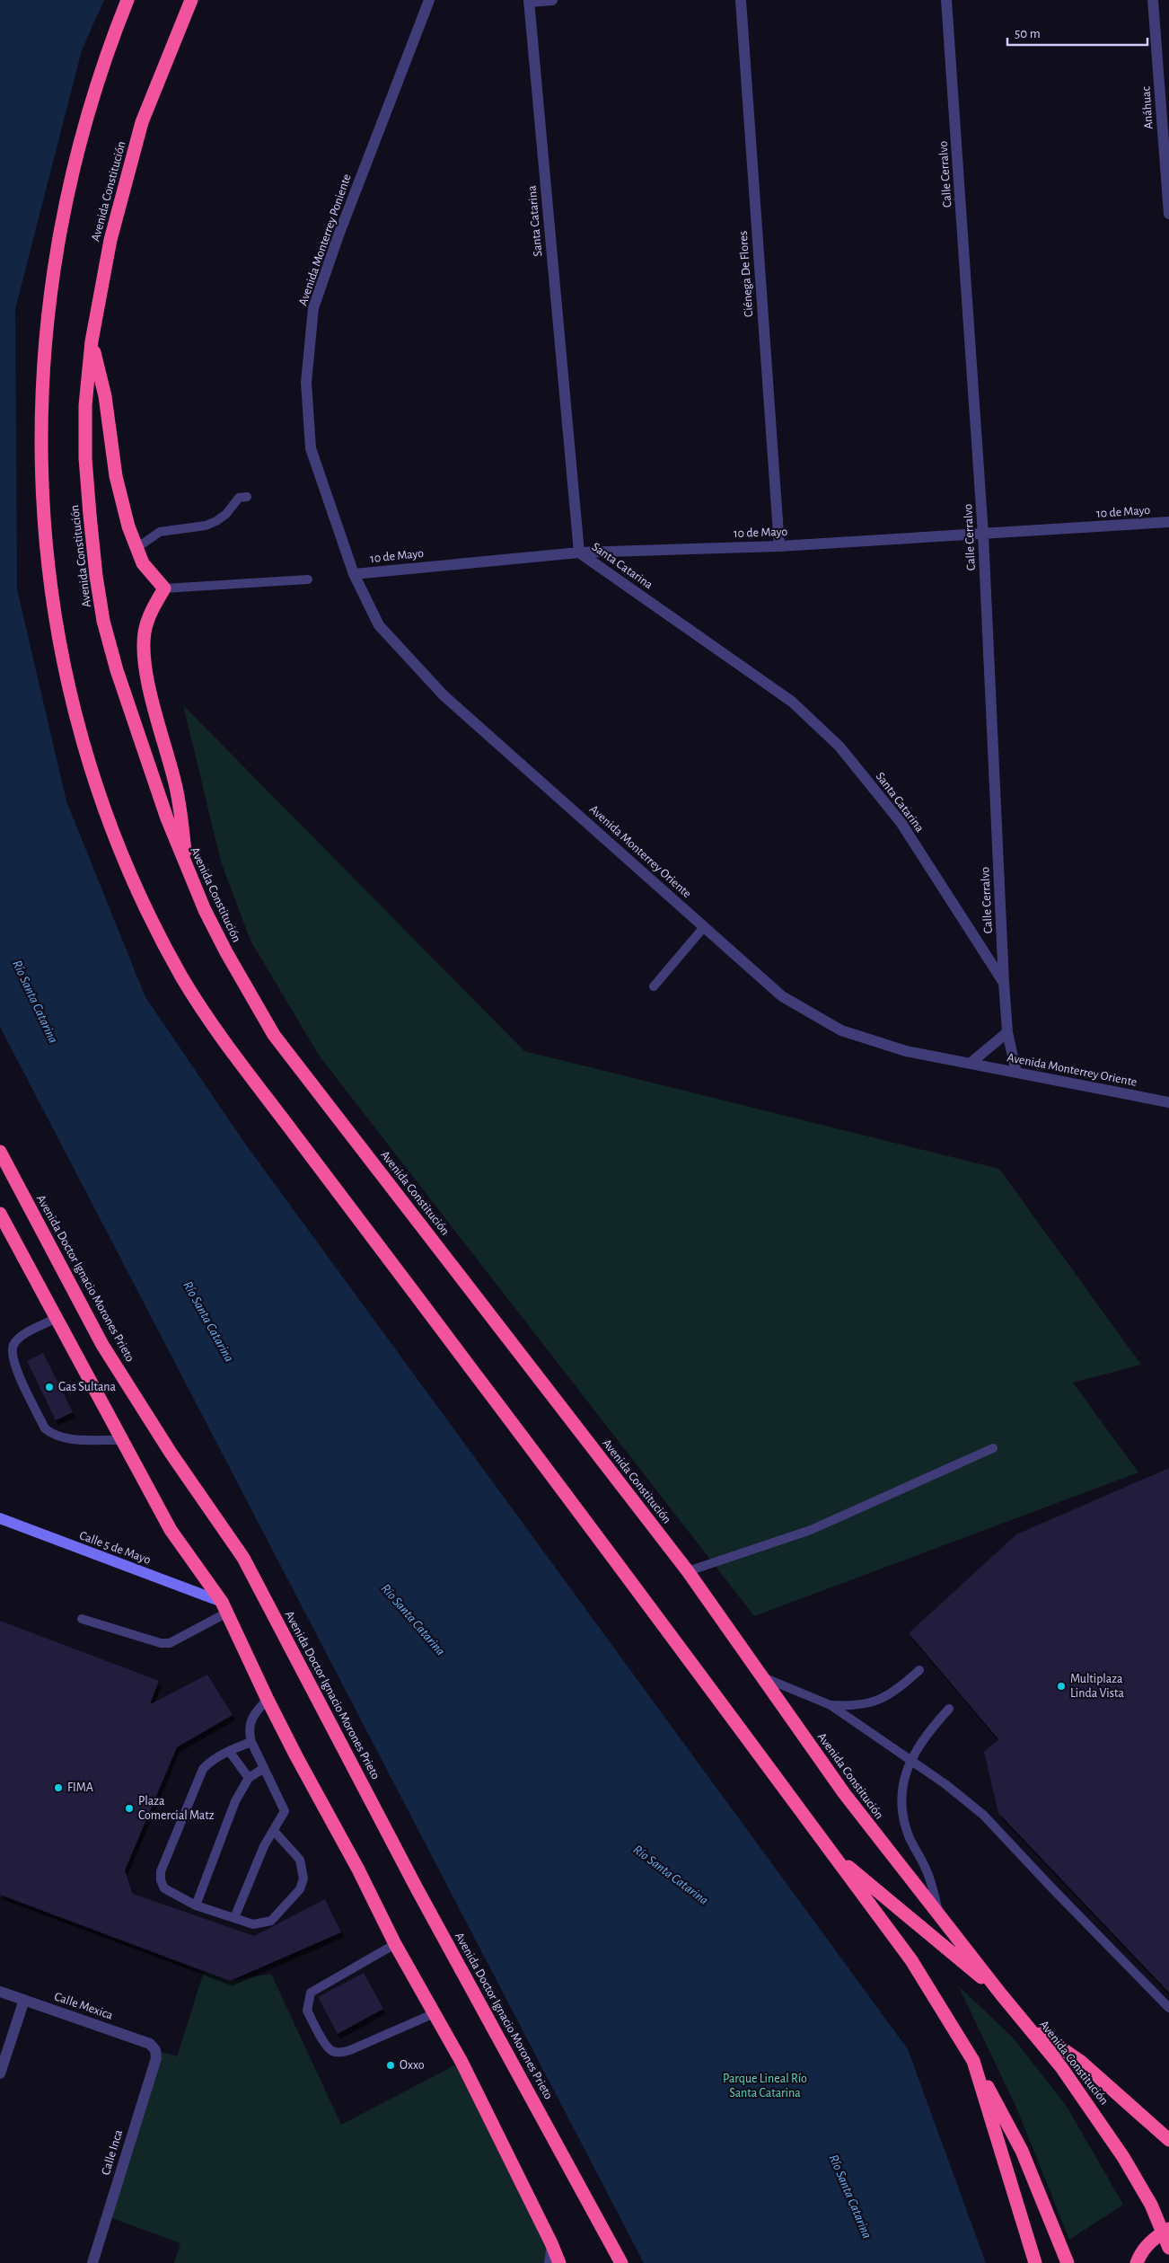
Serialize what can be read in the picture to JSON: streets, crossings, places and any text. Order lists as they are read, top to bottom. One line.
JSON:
{"streets":{"highway":["Avenida Constitución","Avenida Doctor Ignacio Morones Prieto"],"street":["Anáhuac","Calle Cerralvo","Santa Catarina","Avenida Monterrey Poniente","Ciénega De Flores","10 de Mayo","Avenida Monterrey Oriente","Calle 5 de Mayo","Calle Mexica","Calle Inca"]},"crossings":[["Calle Cerralvo","Santa Catarina"],["Calle Cerralvo","10 de Mayo"],["Calle Cerralvo","Avenida Monterrey Oriente"],["Santa Catarina","10 de Mayo"],["Avenida Monterrey Poniente","10 de Mayo"],["Avenida Monterrey Poniente","Avenida Monterrey Oriente"],["Ciénega De Flores","10 de Mayo"],["10 de Mayo","Avenida Monterrey Oriente"],["Calle Mexica","Calle Inca"]],"water":["Río Santa Catarina"],"parks":["Parque Lineal Río Santa Catarina"],"places":["Gas Sultana","Multiplaza Linda Vista","FIMA","Plaza Comercial Matz","Oxxo"],"scale_bar":"50 m"}
